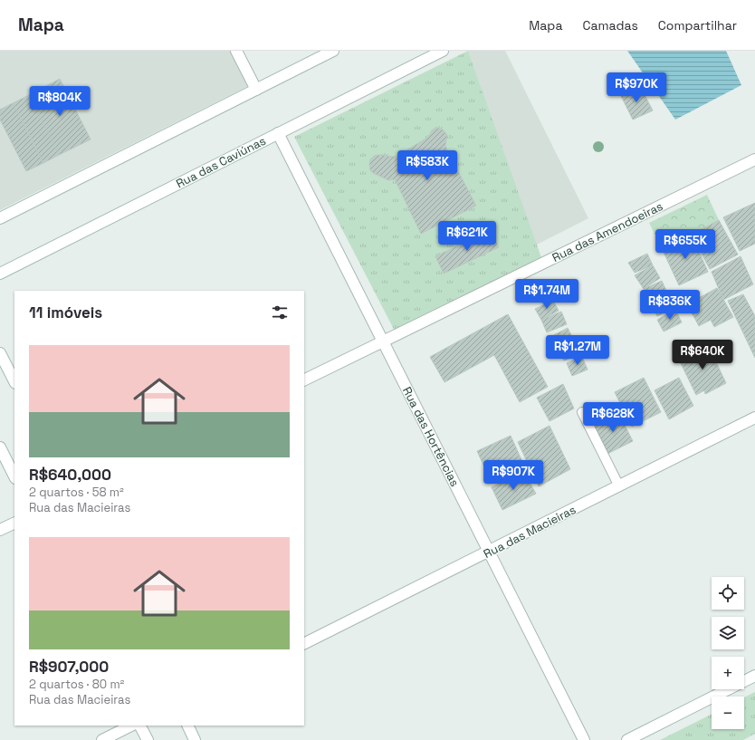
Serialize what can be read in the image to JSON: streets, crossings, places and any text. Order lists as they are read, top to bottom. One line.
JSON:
{"streets":{"street":["Rua das Caviúnas","Rua das Amendoeiras","Rua das Hortências","Rua das Macieiras"]},"crossings":[["Rua das Caviúnas","Rua das Hortências"],["Rua das Amendoeiras","Rua das Hortências"],["Rua das Hortências","Rua das Macieiras"]],"page":{"header":"Mapa","nav":["Mapa","Camadas","Compartilhar"],"price":["R$970K","R$804K","R$583K","R$621K","R$655K","R$1.74M","R$836K","R$1.27M","R$640K","R$628K","R$907K"],"heading":"11 imóveis","list":[{"name":"R$640,000","note":"2 quartos · 58 m² · Rua das Macieiras"},{"name":"R$907,000","note":"2 quartos · 80 m² · Rua das Macieiras"}],"map_buttons":["+","−"]}}
